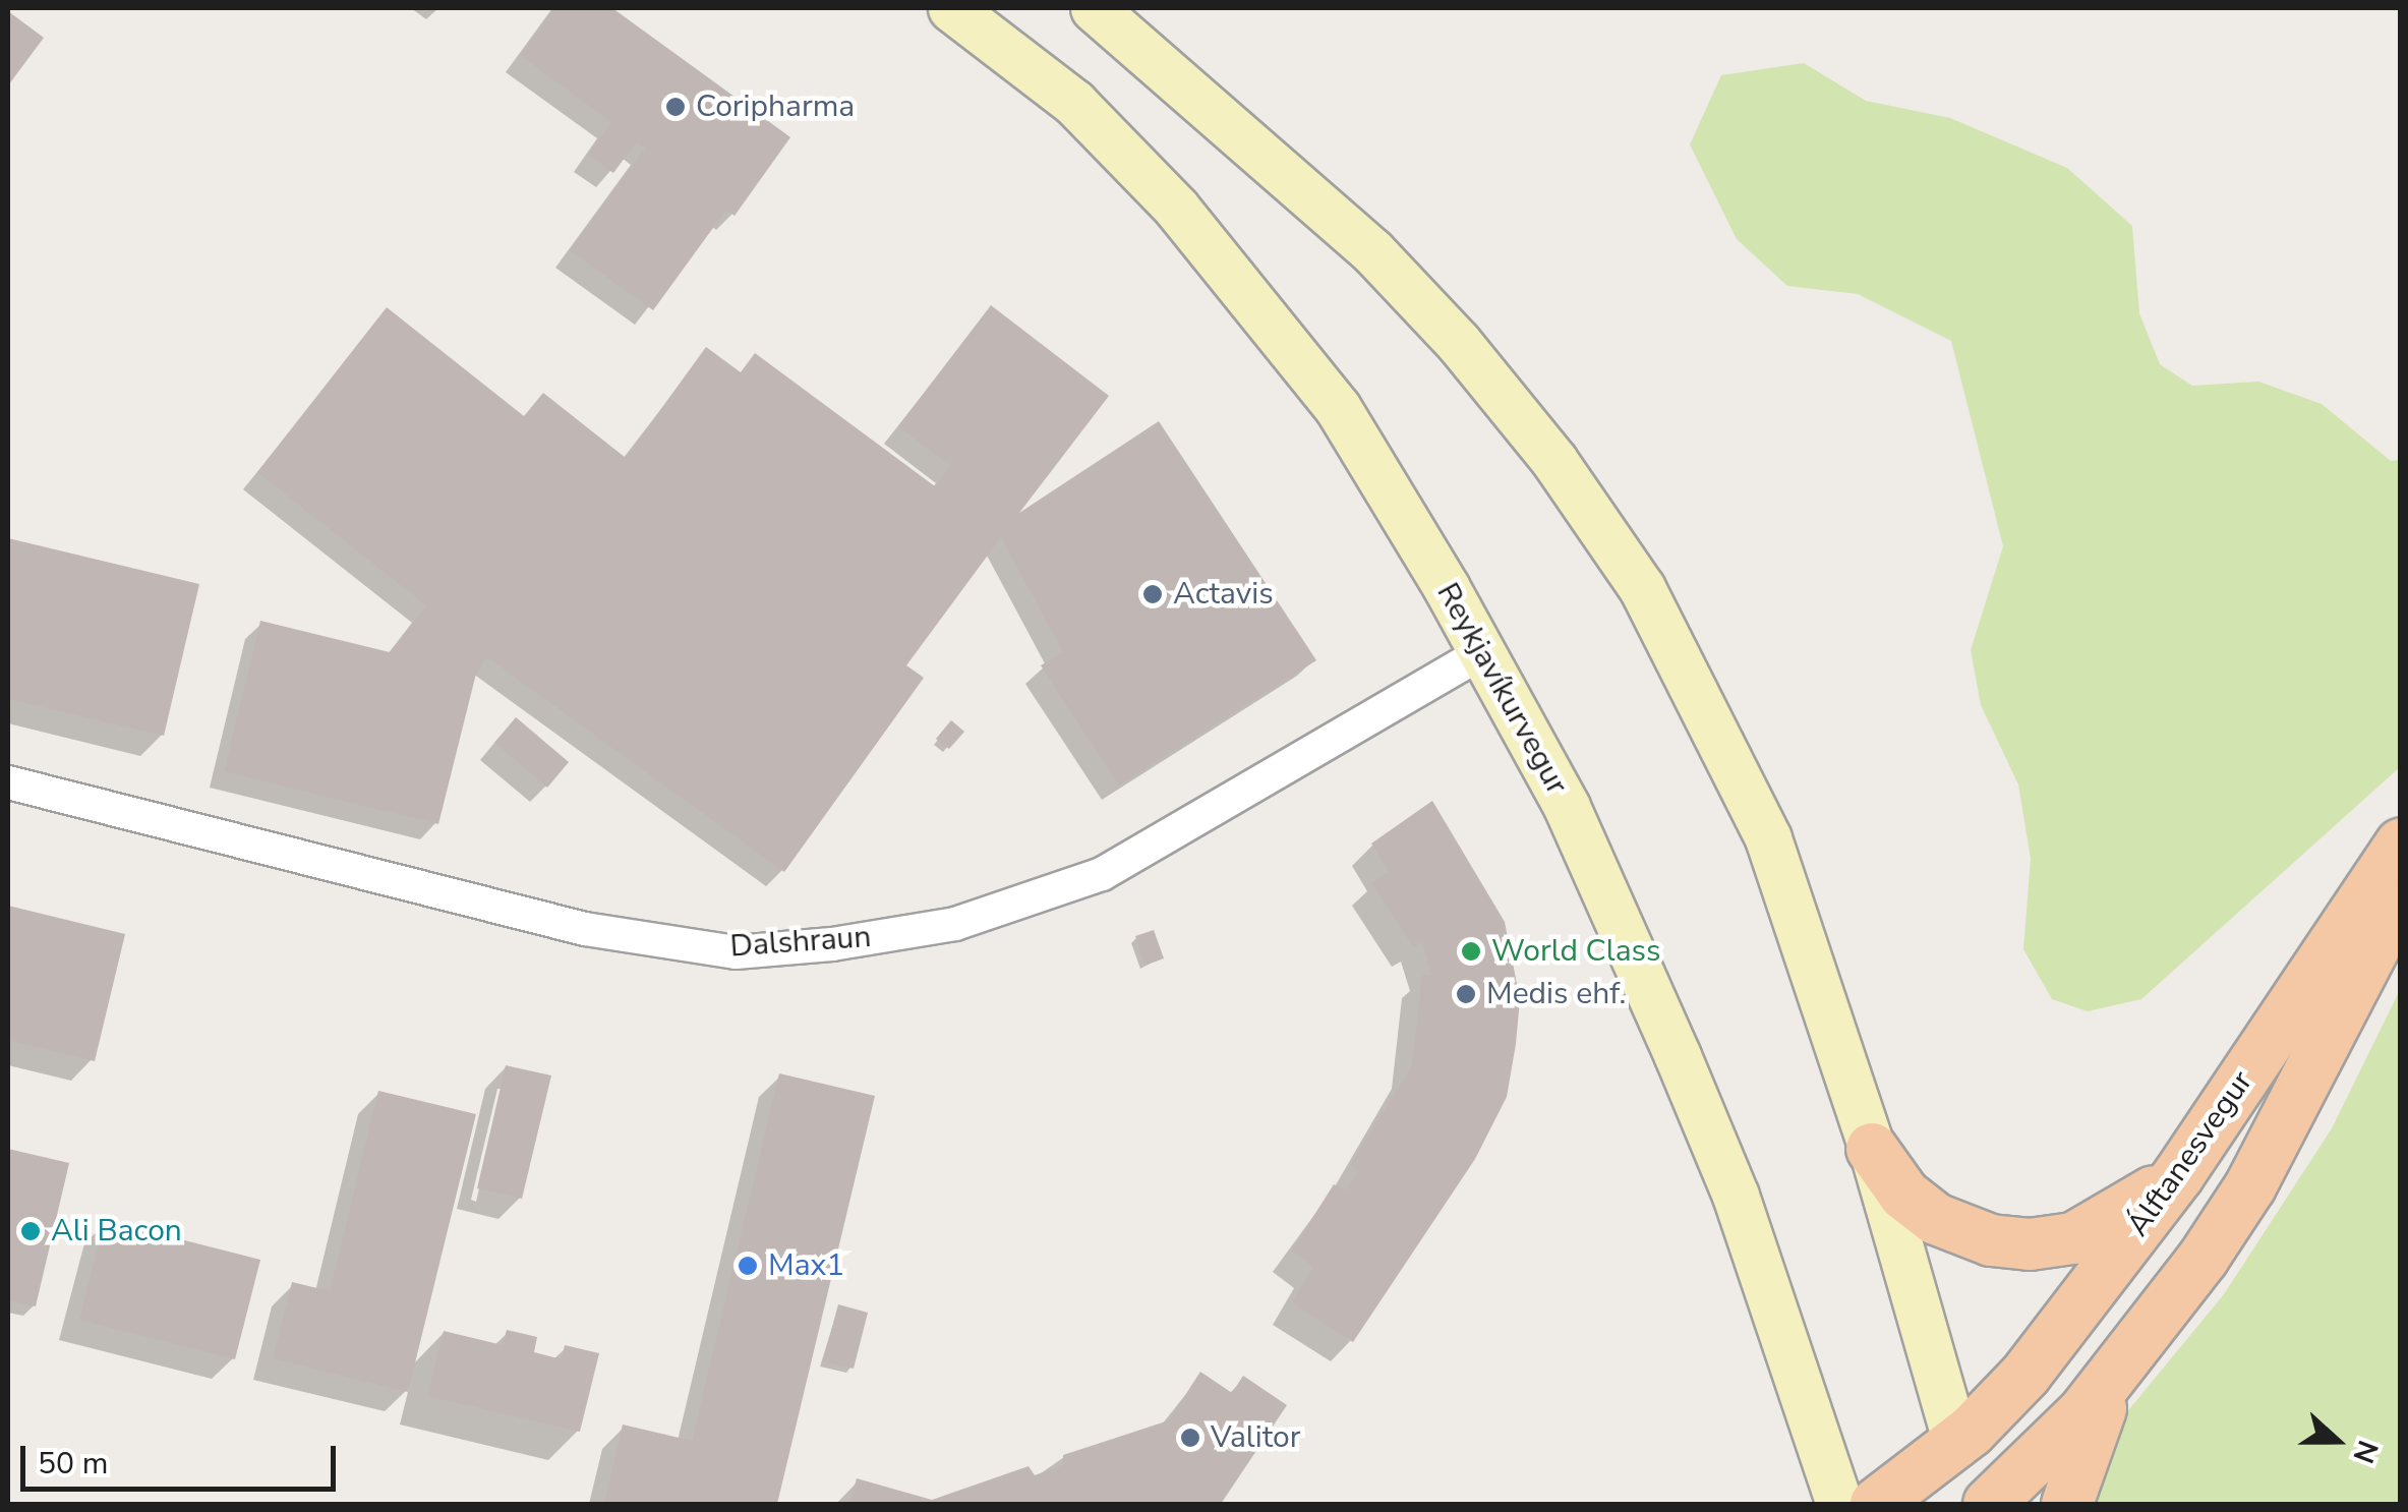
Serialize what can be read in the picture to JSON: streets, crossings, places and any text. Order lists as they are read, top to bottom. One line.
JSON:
{"streets":{"main road":["Reykjavíkurvegur","Álftanesvegur"],"street":["Dalshraun"]},"crossings":[["Reykjavíkurvegur","Dalshraun"]],"places":["Coripharma","Actavis","World Class","Medis ehf.","Ali Bacon","Max1","Valitor"],"scale_bar":"50 m","north":"right"}
